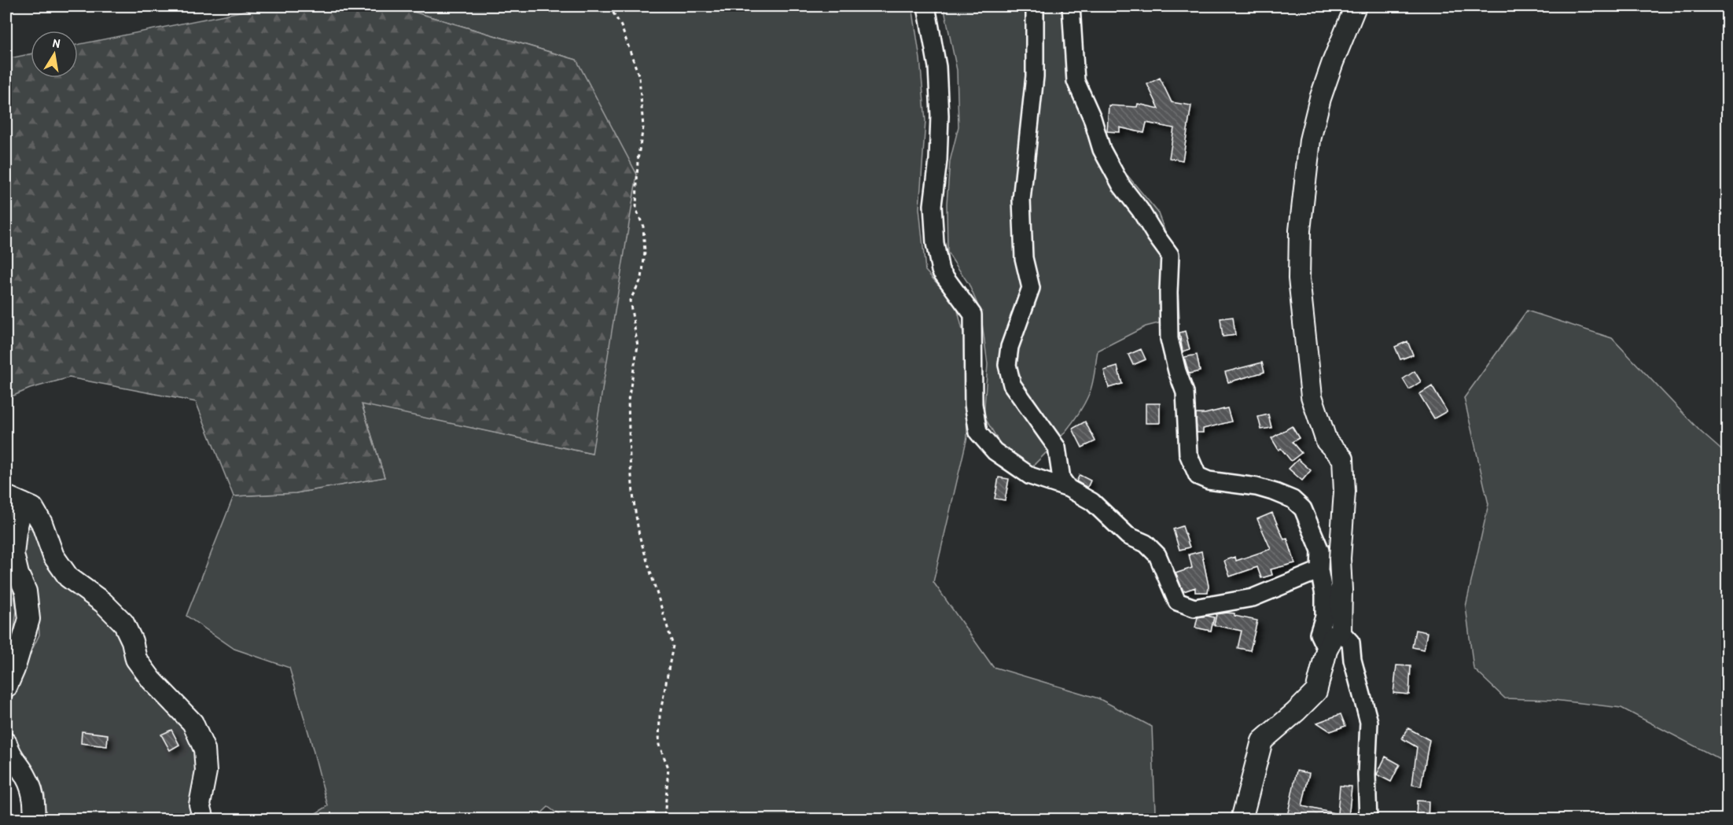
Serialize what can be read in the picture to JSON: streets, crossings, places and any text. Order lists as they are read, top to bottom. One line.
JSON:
{"north":"top"}
